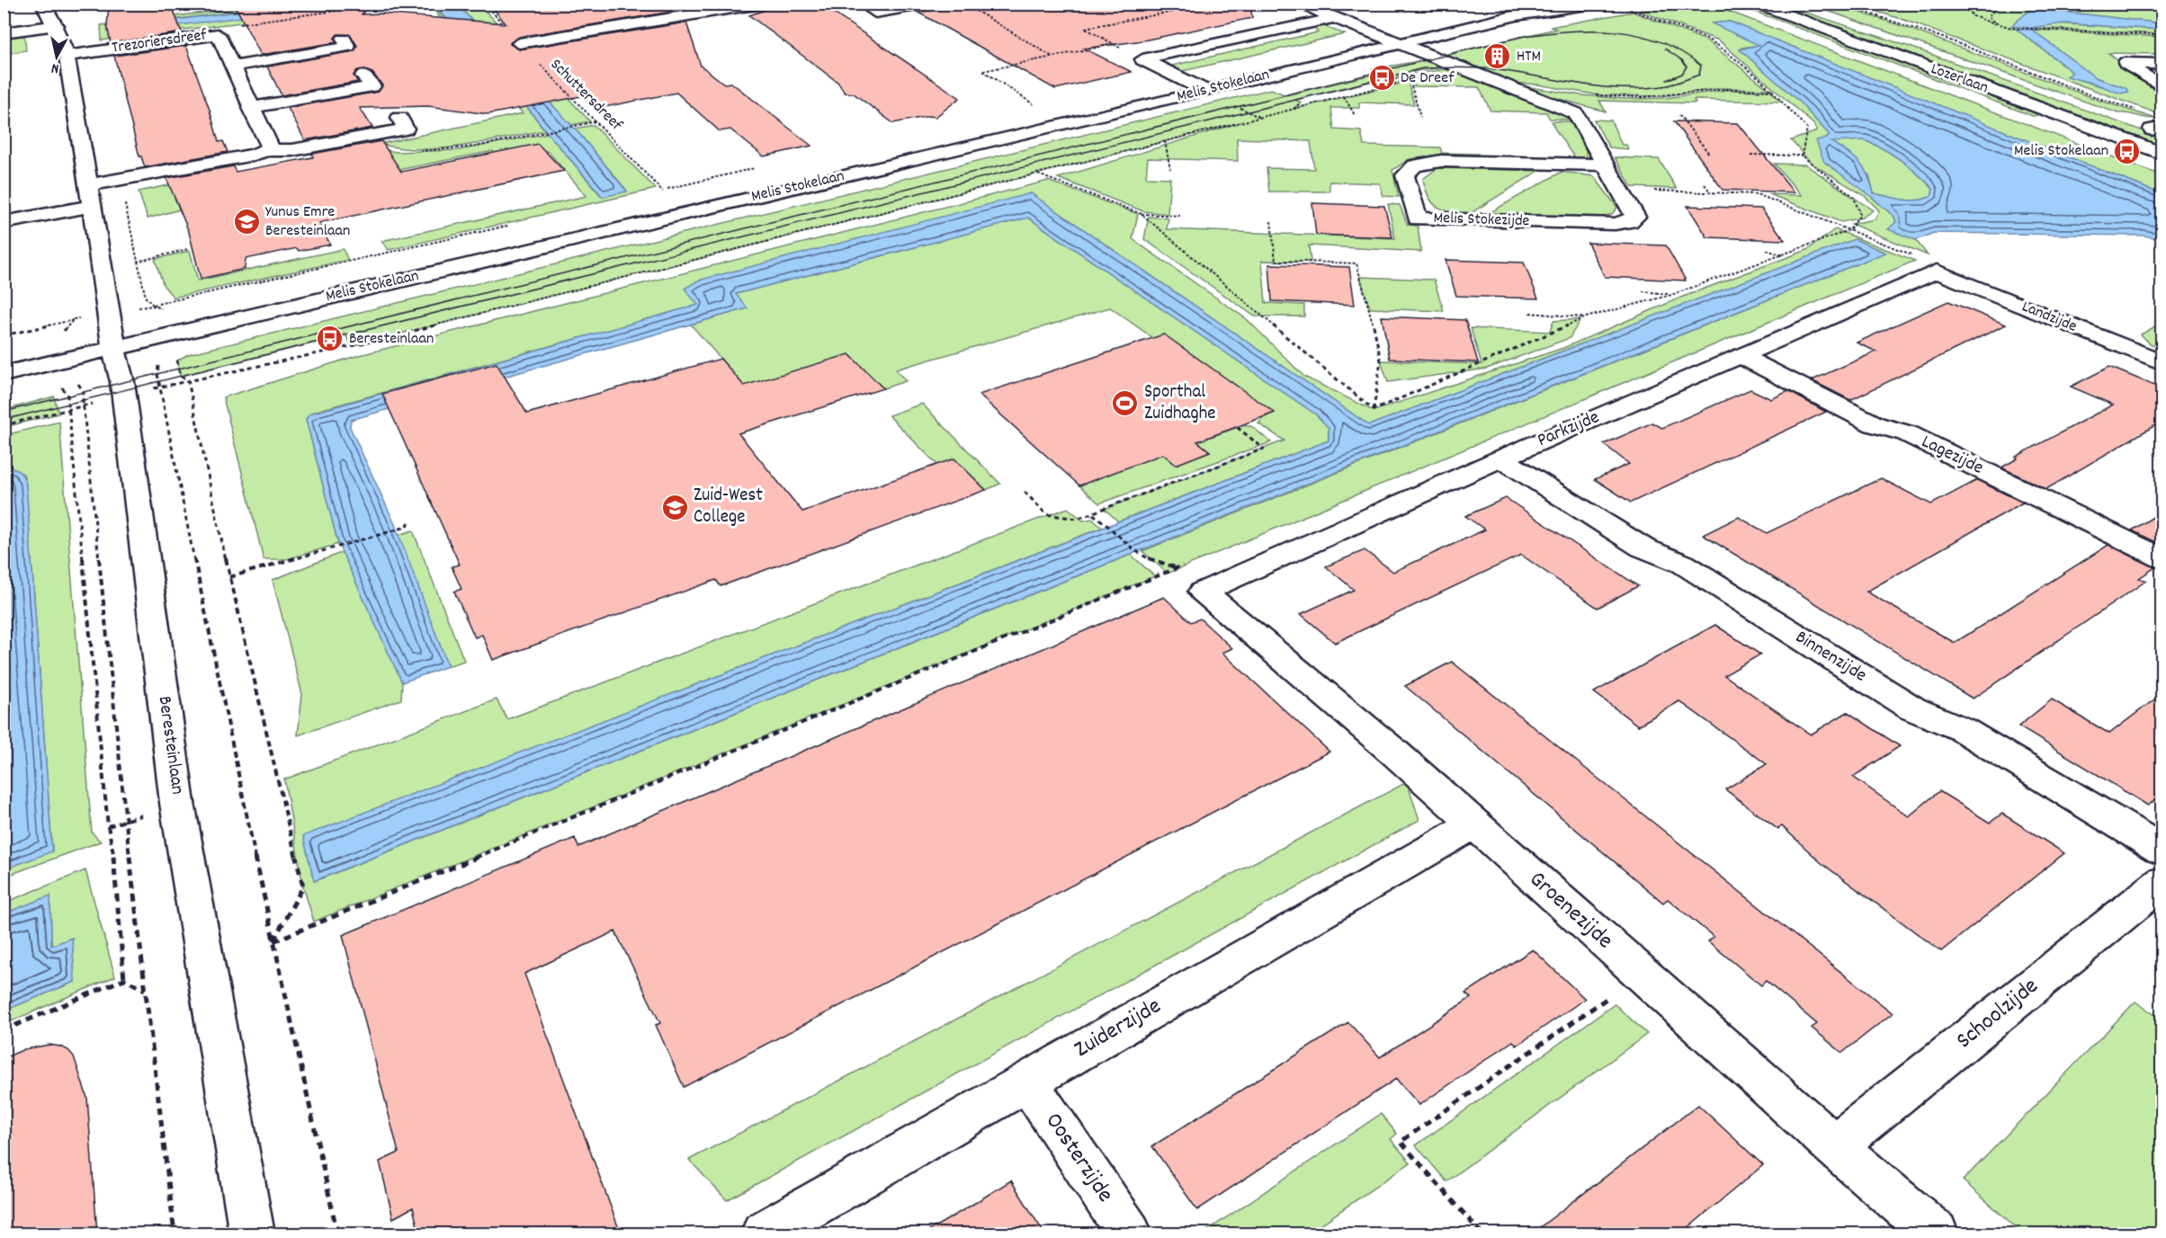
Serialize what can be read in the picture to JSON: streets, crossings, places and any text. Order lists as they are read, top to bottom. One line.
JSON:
{"streets":{"street":["Trezoriersdreef","Lozerlaan","Melis Stokelaan","Melis Stokezijde","Landzijde","Parkzijde","Lagezijde","Binnenzijde","Beresteinlaan","Groenezijde","Schoolzijde","Zuiderzijde","Oosterzijde"],"path":["Schuttersdreef"]},"crossings":[["Trezoriersdreef","Beresteinlaan"],["Melis Stokelaan","Schuttersdreef"],["Melis Stokelaan","Melis Stokezijde"],["Melis Stokelaan","Beresteinlaan"],["Landzijde","Parkzijde"],["Parkzijde","Lagezijde"],["Parkzijde","Binnenzijde"],["Parkzijde","Groenezijde"],["Groenezijde","Schoolzijde"],["Groenezijde","Zuiderzijde"],["Zuiderzijde","Oosterzijde"]],"places":{"building":["HTM"],"bus stop":["De Dreef","Melis Stokelaan","Beresteinlaan"],"school or university":["Yunus Emre Beresteinlaan","Zuid-West College"],"sports":["Sporthal Zuidhaghe"]},"north":"bottom"}
